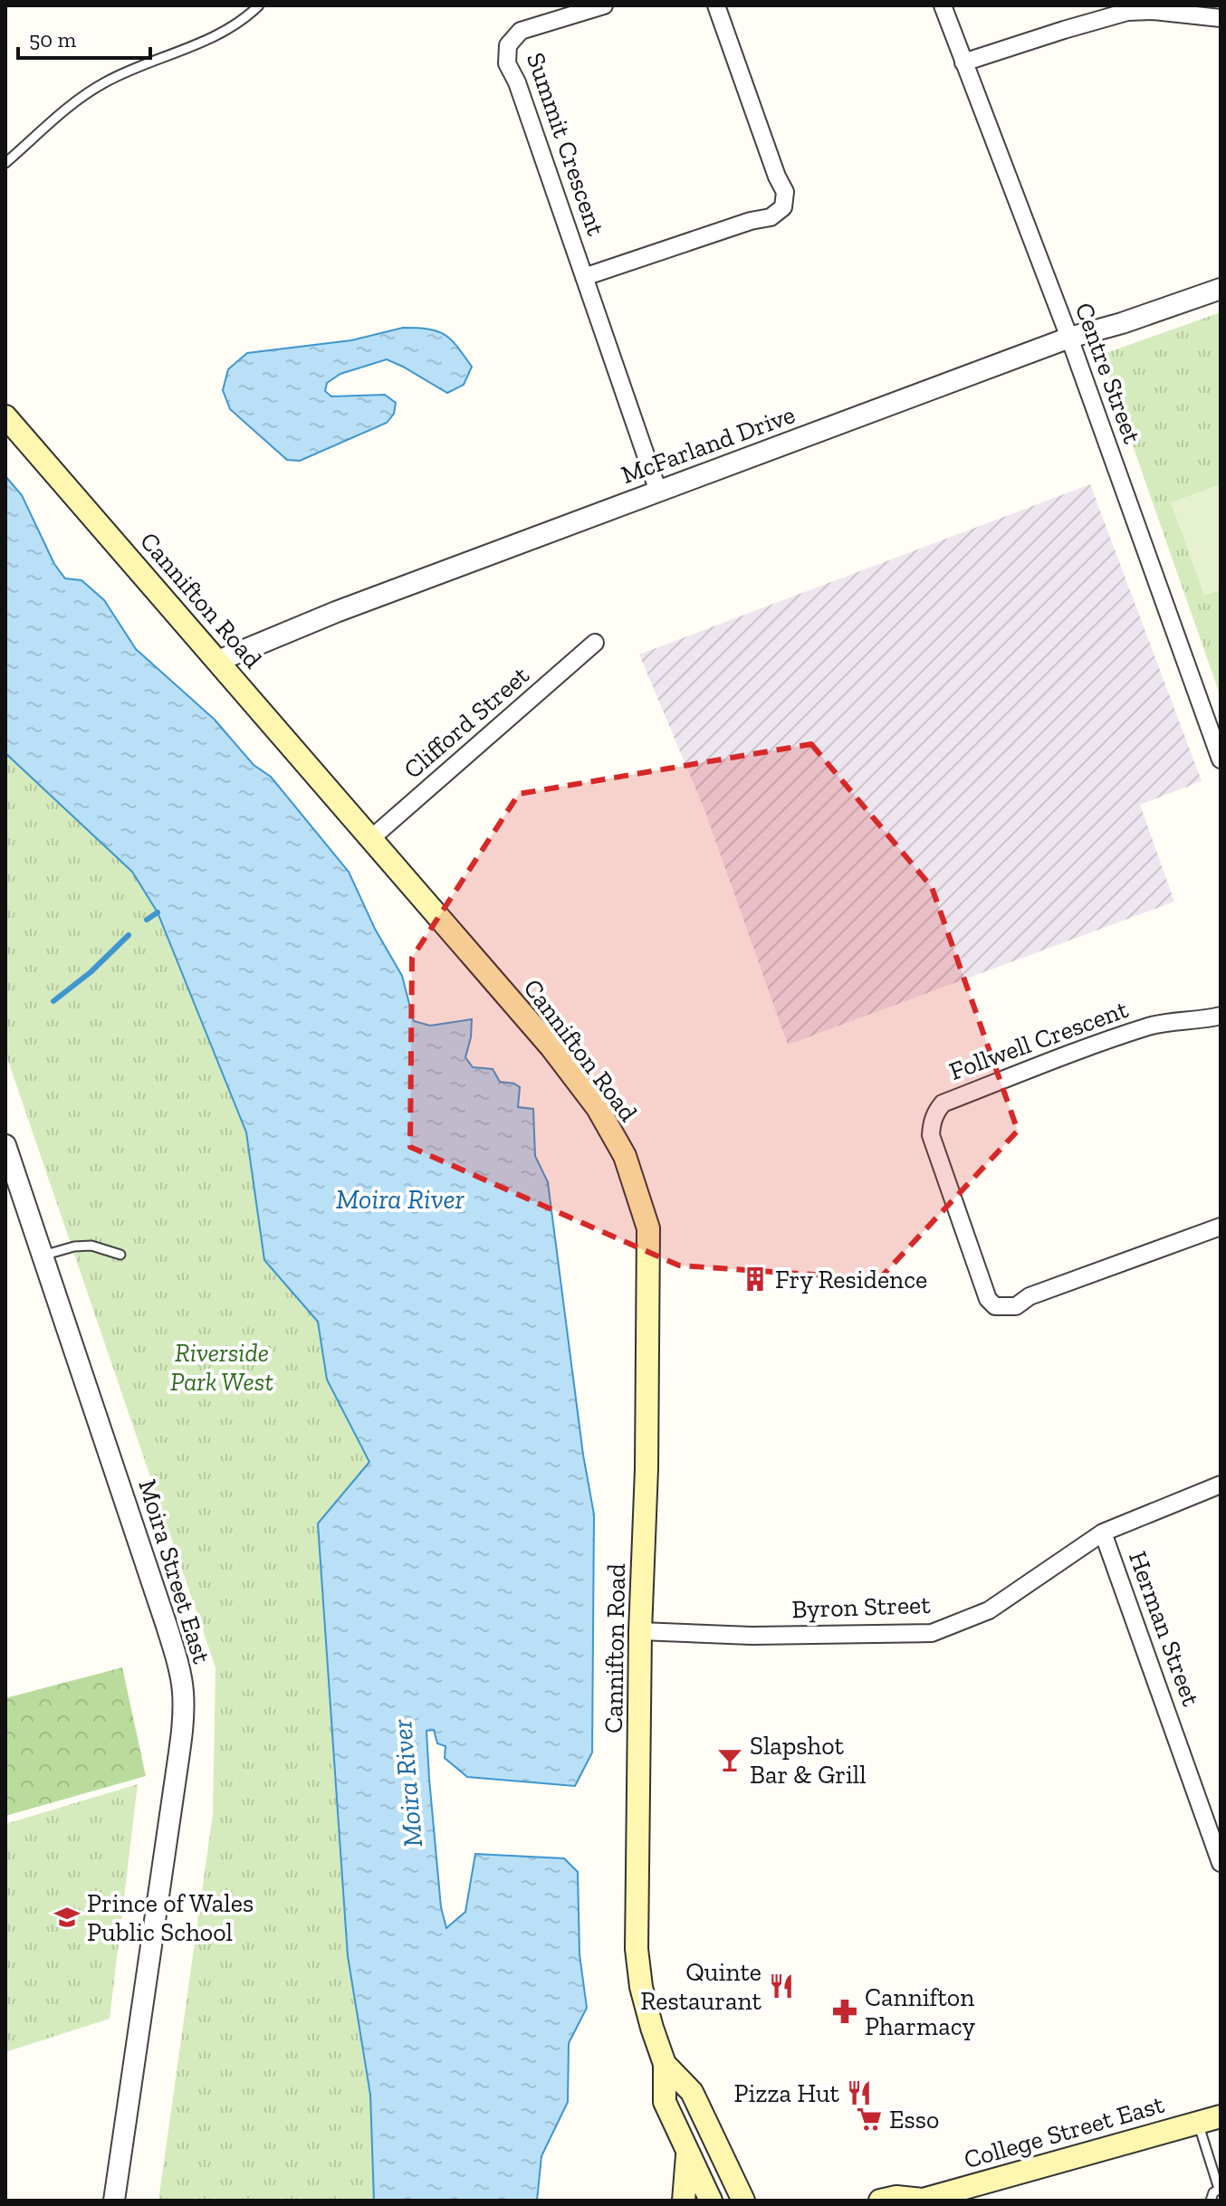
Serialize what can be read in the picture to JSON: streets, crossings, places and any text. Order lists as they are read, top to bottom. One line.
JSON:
{"streets":{"main road":["Cannifton Road","College Street East"],"street":["Summit Crescent","Centre Street","McFarland Drive","Clifford Street","Follwell Crescent","Moira Street East","Byron Street","Herman Street"]},"crossings":[["Summit Crescent","McFarland Drive"],["Centre Street","McFarland Drive"],["McFarland Drive","Cannifton Road"],["Cannifton Road","Clifford Street"],["Cannifton Road","Byron Street"],["Byron Street","Herman Street"]],"water":["Moira River"],"parks":["Riverside Park West"],"places":{"building":["Fry Residence"],"bar":["Slapshot Bar & Grill"],"school or university":["Prince of Wales Public School"],"restaurant":["Quinte Restaurant","Pizza Hut"],"pharmacy":["Cannifton Pharmacy"],"supermarket":["Esso"]},"scale_bar":"50 m"}
